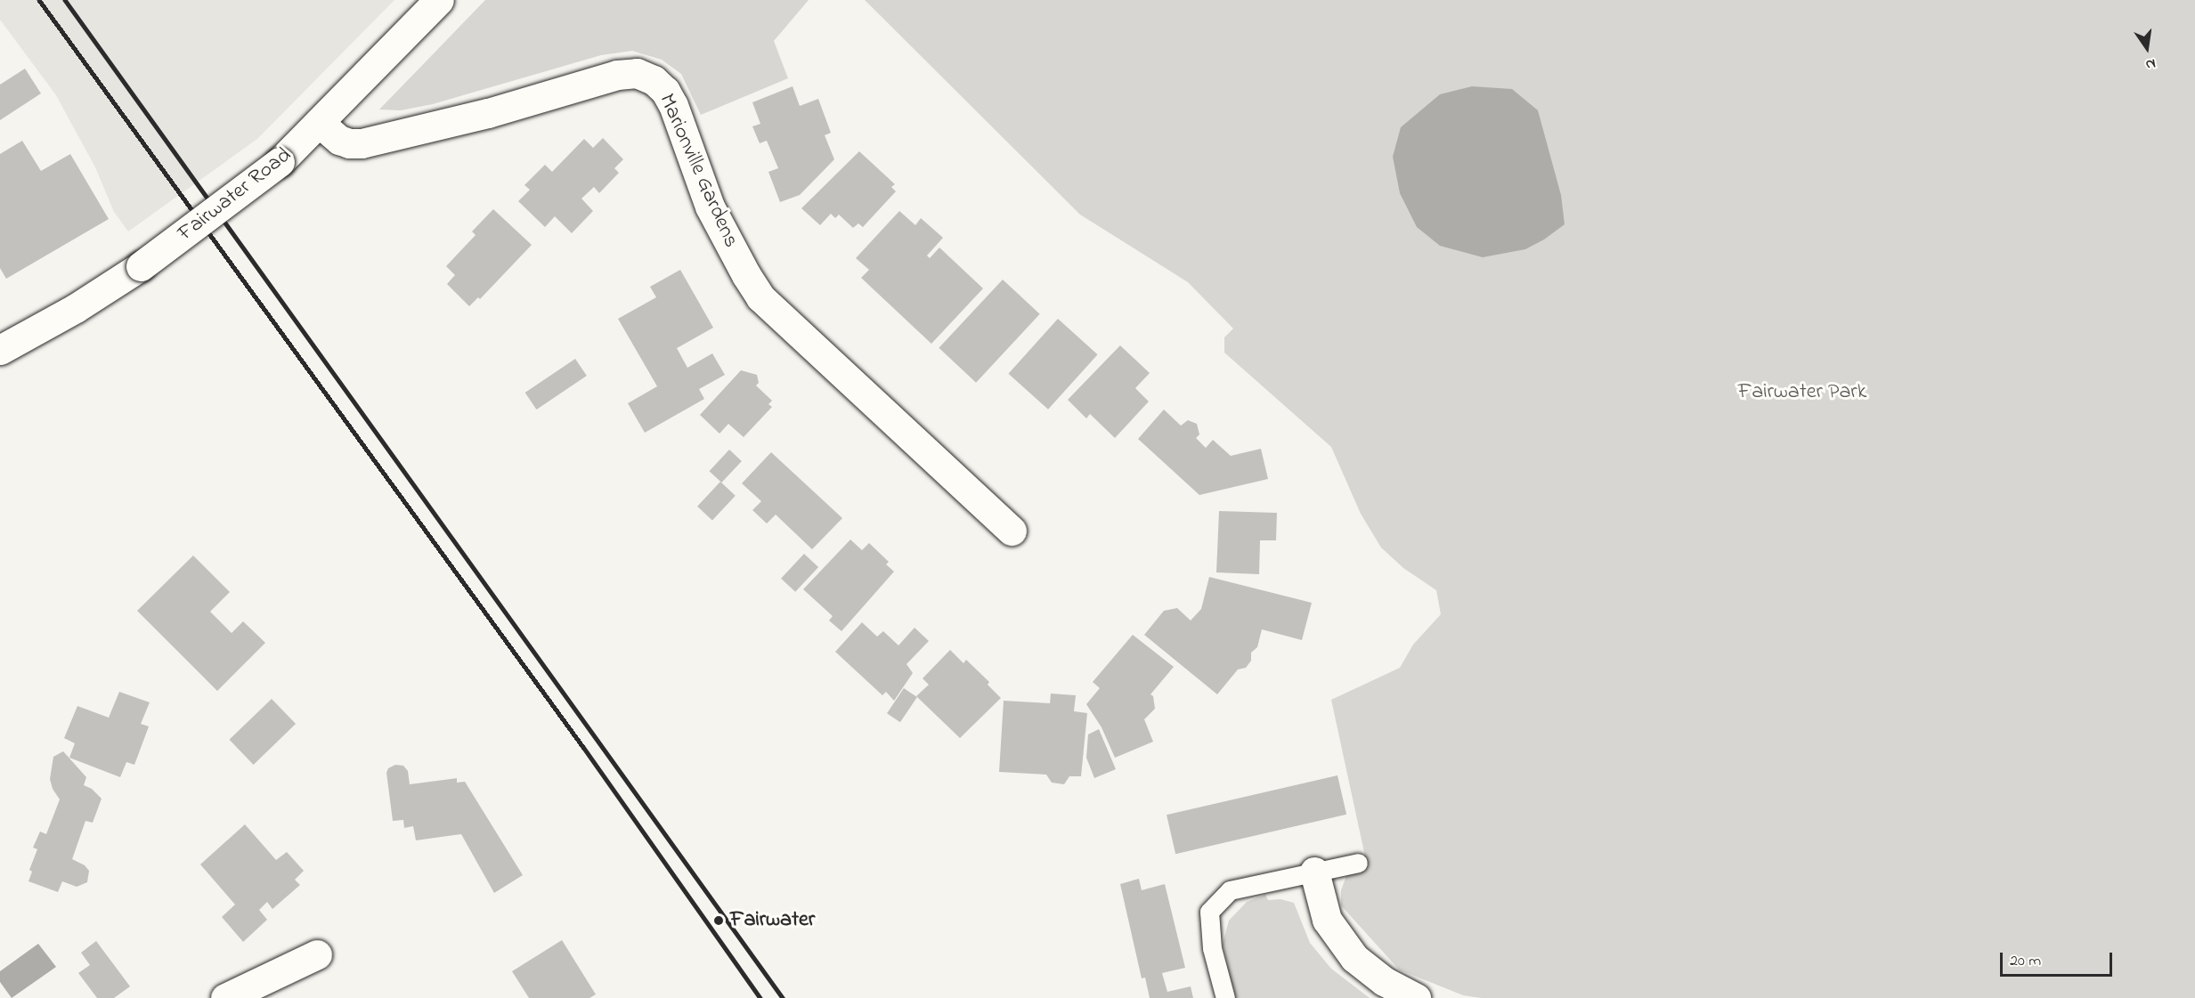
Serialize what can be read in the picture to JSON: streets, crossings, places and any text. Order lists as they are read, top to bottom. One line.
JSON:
{"streets":{"street":["Marionville Gardens","Fairwater Road"]},"crossings":[["Marionville Gardens","Fairwater Road"]],"parks":["Fairwater Park"],"places":["Fairwater"],"scale_bar":"20 m","north":"bottom"}
